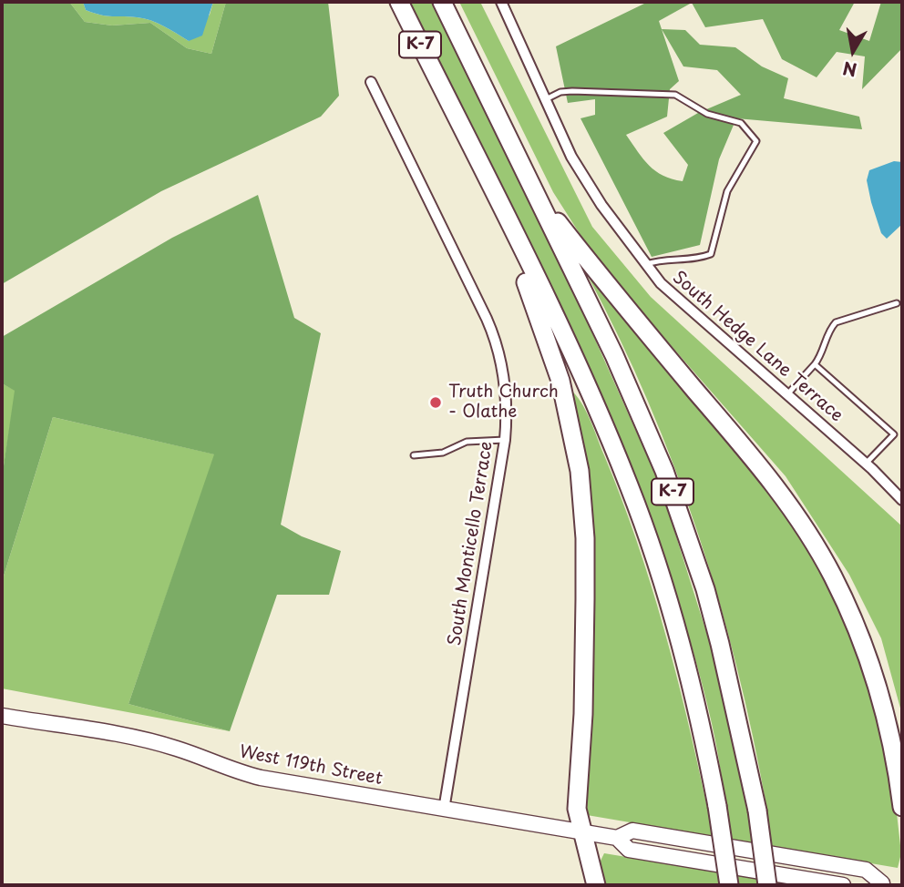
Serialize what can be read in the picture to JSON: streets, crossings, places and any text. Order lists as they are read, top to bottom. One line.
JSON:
{"streets":{"highway":["K-7"],"main road":["West 119th Street"],"street":["South Hedge Lane Terrace","South Monticello Terrace"]},"crossings":[["South Monticello Terrace","West 119th Street"]],"places":["Truth Church - Olathe"],"north":"bottom"}
